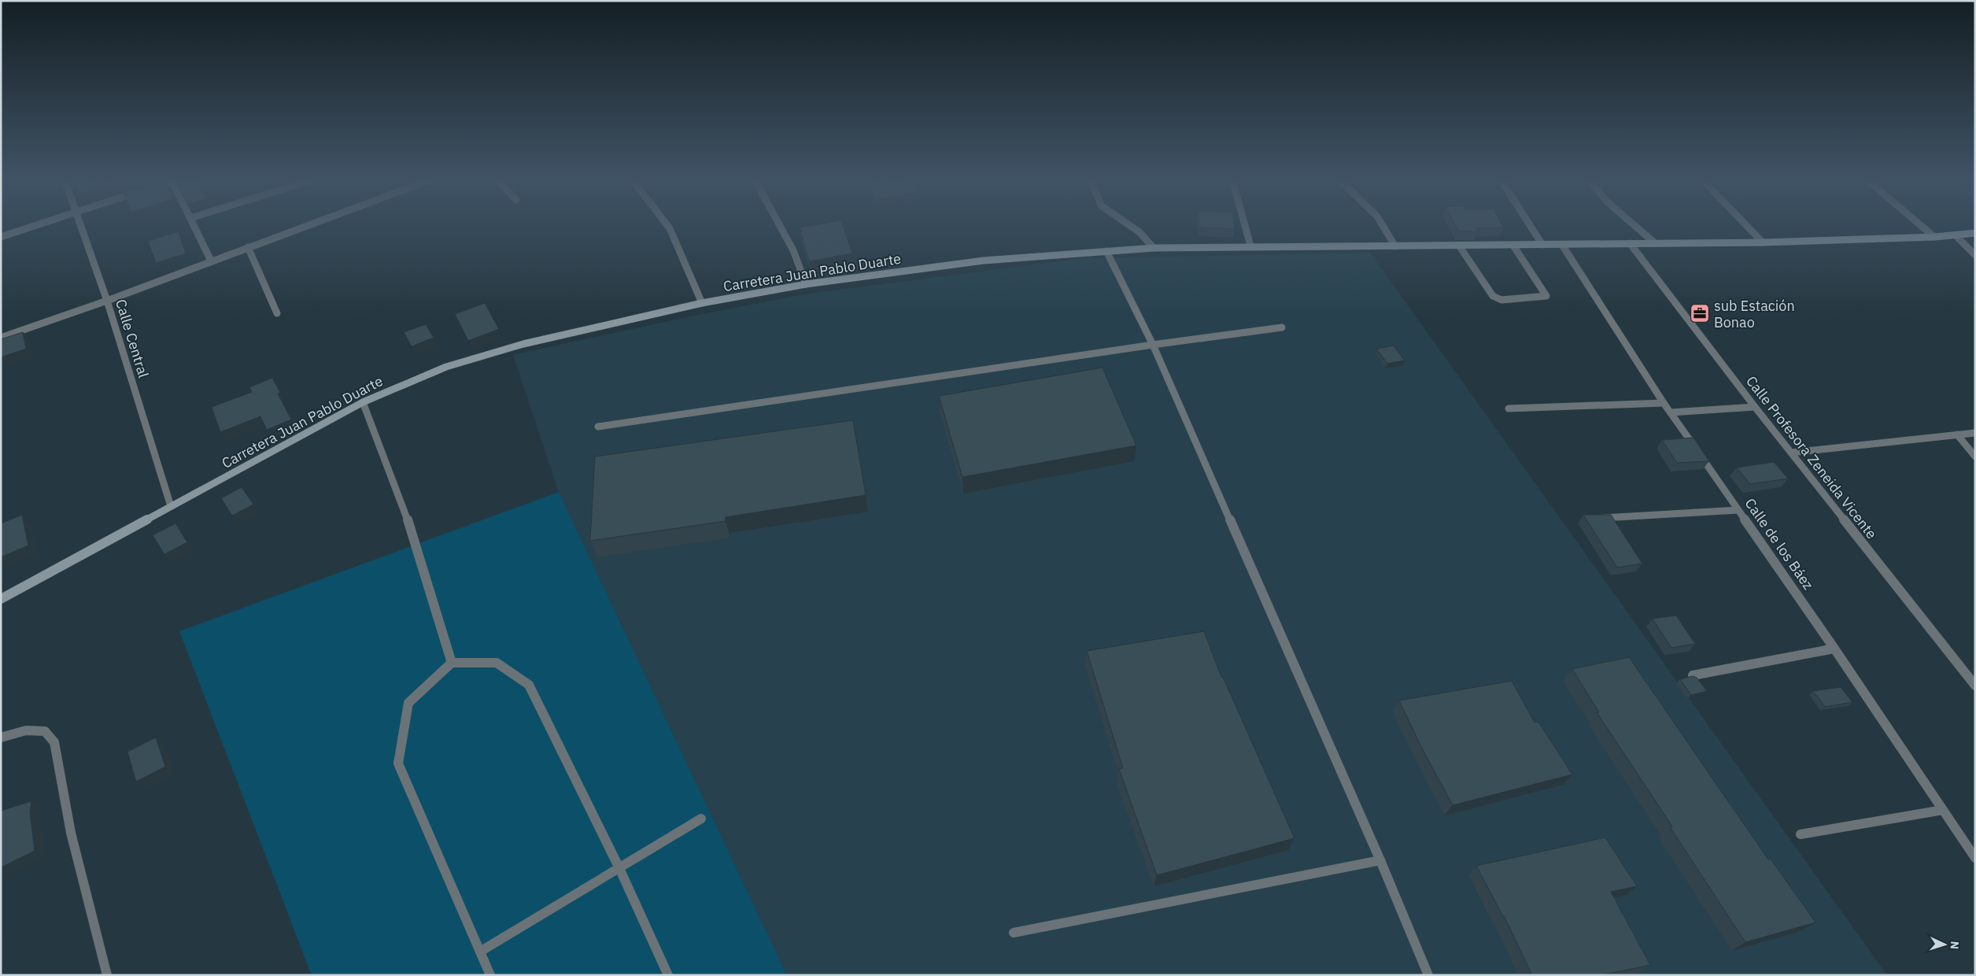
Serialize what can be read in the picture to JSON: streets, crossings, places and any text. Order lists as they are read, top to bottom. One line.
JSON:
{"streets":{"main road":["Carretera Juan Pablo Duarte"],"street":["Calle Central","Calle Profesora Zeneida Vicente","Calle de los Báez"]},"crossings":[["Carretera Juan Pablo Duarte","Calle Central"],["Carretera Juan Pablo Duarte","Calle Profesora Zeneida Vicente"],["Carretera Juan Pablo Duarte","Calle de los Báez"]],"places":{"office":["sub Estación Bonao"]},"north":"right"}
